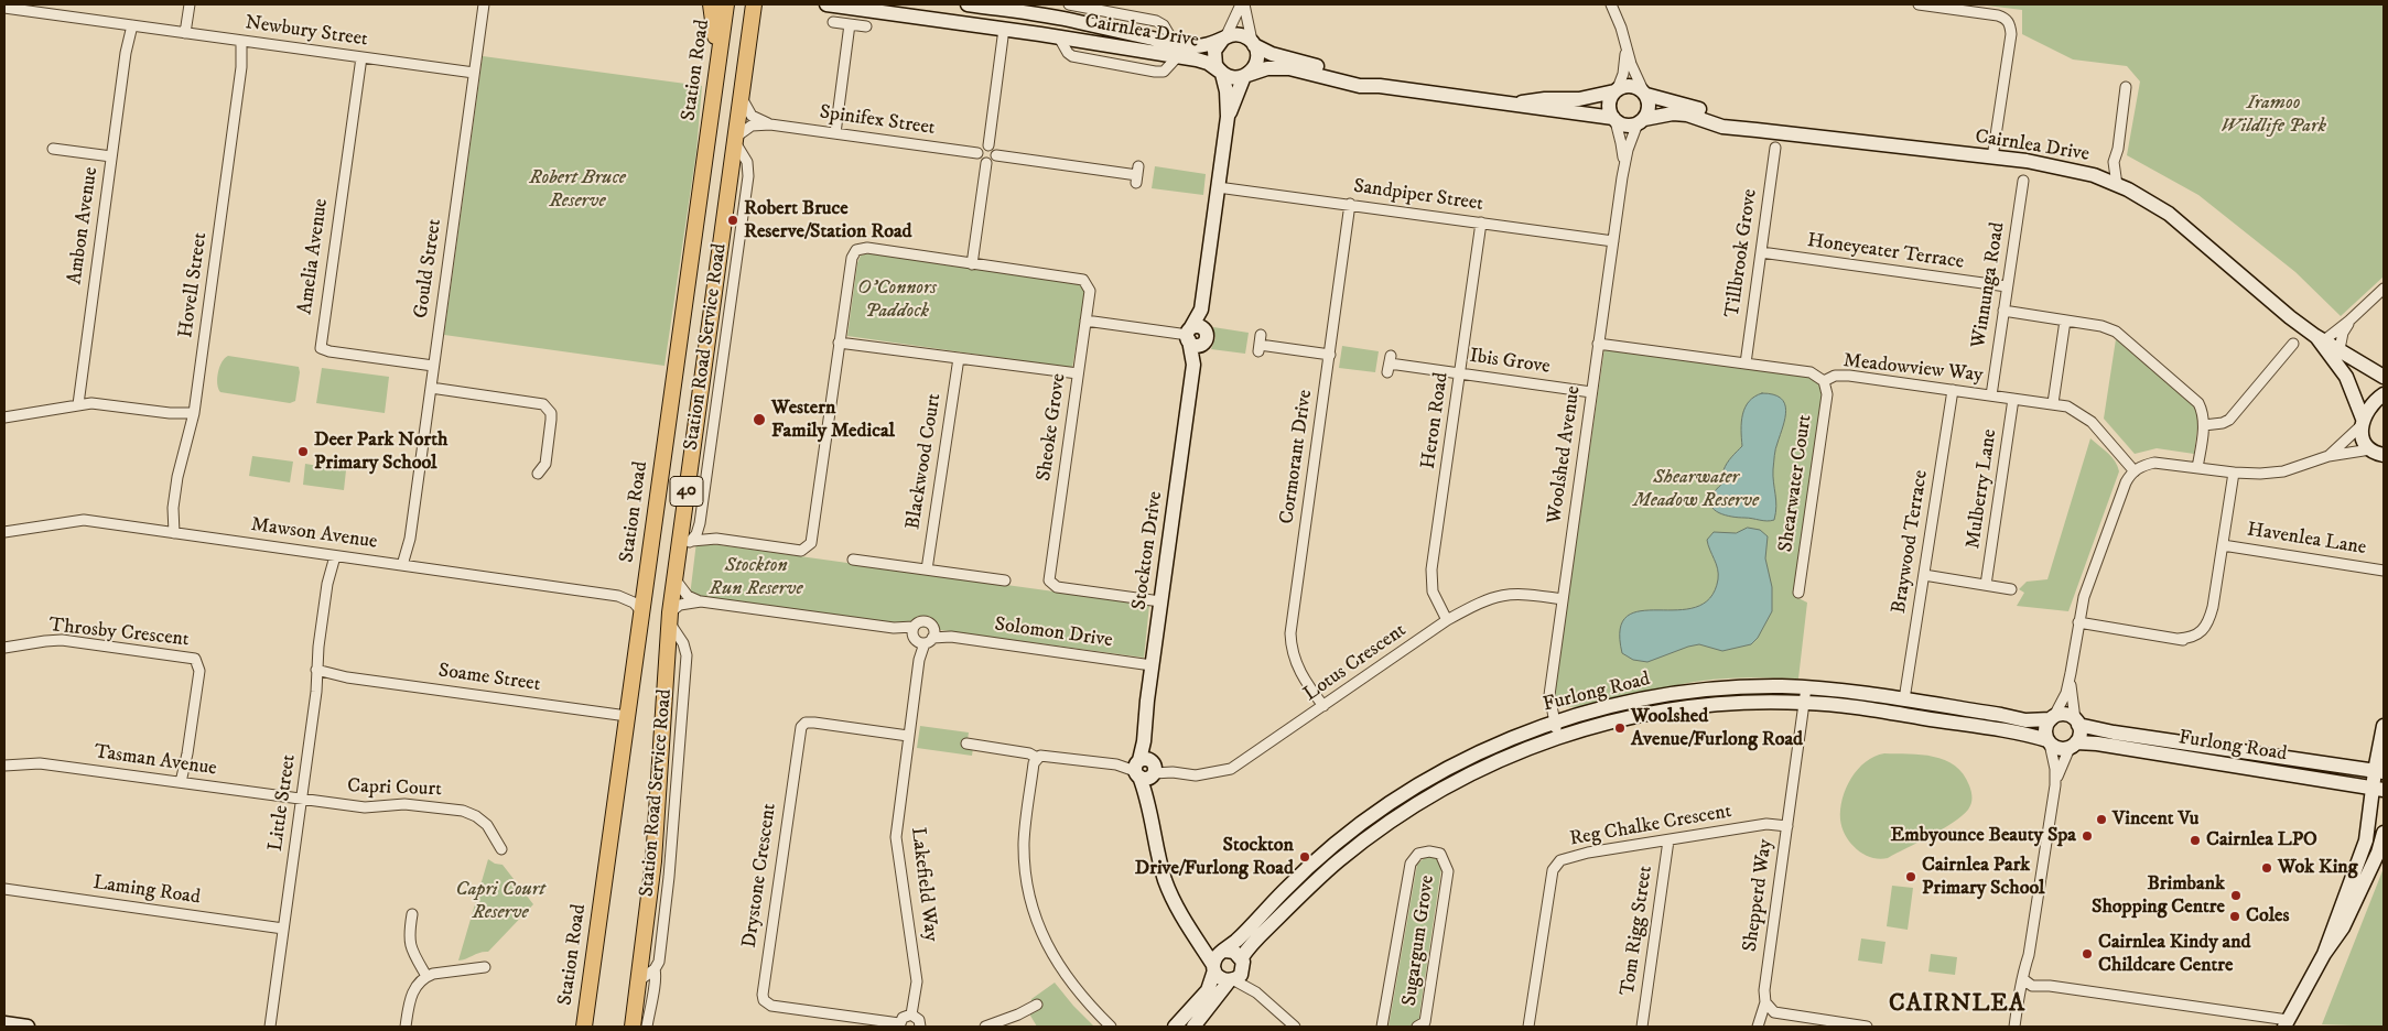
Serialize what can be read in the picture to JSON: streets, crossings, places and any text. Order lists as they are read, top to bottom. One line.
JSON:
{"streets":{"main road":["Station Road","40"],"street":["Newbury Street","Cairnlea Drive","Spinifex Street","Sandpiper Street","Ambon Avenue","Honeyeater Terrace","Tillbrook Grove","Amelia Avenue","Gould Street","Hovell Street","Winnunga Road","Station Road Service Road","Ibis Grove","Meadowview Way","Heron Road","Sheoke Grove","Woolshed Avenue","Cormorant Drive","Blackwood Court","Shearwater Court","Mulberry Lane","Mawson Avenue","Havenlea Lane","Braywood Terrace","Stockton Drive","Throsby Crescent","Solomon Drive","Lotus Crescent","Soame Street","Furlong Road","Tasman Avenue","Capri Court","Little Street","Reg Chalke Crescent","Drystone Crescent","Lakefield Way","Laming Road","Shepperd Way","Tom Rigg Street","Sugargum Grove"]},"crossings":[["Newbury Street","Ambon Avenue"],["Newbury Street","Amelia Avenue"],["Newbury Street","Gould Street"],["Newbury Street","Hovell Street"],["Cairnlea Drive","Woolshed Avenue"],["Station Road","Mawson Avenue"],["Station Road","Soame Street"],["Spinifex Street","Station Road Service Road"],["Spinifex Street","40"],["Sandpiper Street","Heron Road"],["Sandpiper Street","Woolshed Avenue"],["Sandpiper Street","Cormorant Drive"],["Honeyeater Terrace","Tillbrook Grove"],["Honeyeater Terrace","Winnunga Road"],["Tillbrook Grove","Meadowview Way"],["Amelia Avenue","Gould Street"],["Gould Street","Mawson Avenue"],["Hovell Street","Mawson Avenue"],["Winnunga Road","Meadowview Way"],["Station Road Service Road","40"],["Station Road Service Road","Solomon Drive"],["Ibis Grove","Heron Road"],["Ibis Grove","Woolshed Avenue"],["Meadowview Way","Woolshed Avenue"],["Meadowview Way","Shearwater Court"],["Meadowview Way","Mulberry Lane"],["Meadowview Way","Braywood Terrace"],["Heron Road","Lotus Crescent"],["Sheoke Grove","Stockton Drive"],["Woolshed Avenue","Lotus Crescent"],["Woolshed Avenue","Furlong Road"],["Cormorant Drive","Lotus Crescent"],["40","Solomon Drive"],["Mawson Avenue","Little Street"],["Braywood Terrace","Furlong Road"],["Stockton Drive","Solomon Drive"],["Stockton Drive","Lotus Crescent"],["Throsby Crescent","Tasman Avenue"],["Solomon Drive","Lakefield Way"],["Soame Street","Little Street"],["Furlong Road","Shepperd Way"],["Tasman Avenue","Capri Court"],["Tasman Avenue","Little Street"],["Capri Court","Little Street"],["Little Street","Laming Road"],["Reg Chalke Crescent","Shepperd Way"],["Reg Chalke Crescent","Tom Rigg Street"],["Drystone Crescent","Lakefield Way"]],"districts":["CAIRNLEA"],"parks":["Iramoo Wildlife Park","Robert Bruce Reserve","O'Connors Paddock","Shearwater Meadow Reserve","Stockton Run Reserve","Capri Court Reserve"],"places":["Robert Bruce Reserve/Station Road","Western Family Medical","Deer Park North Primary School","Woolshed Avenue/Furlong Road","Vincent Vu","Embyounce Beauty Spa","Cairnlea LPO","Stockton Drive/Furlong Road","Wok King","Cairnlea Park Primary School","Brimbank Shopping Centre","Coles","Cairnlea Kindy and Childcare Centre"]}
